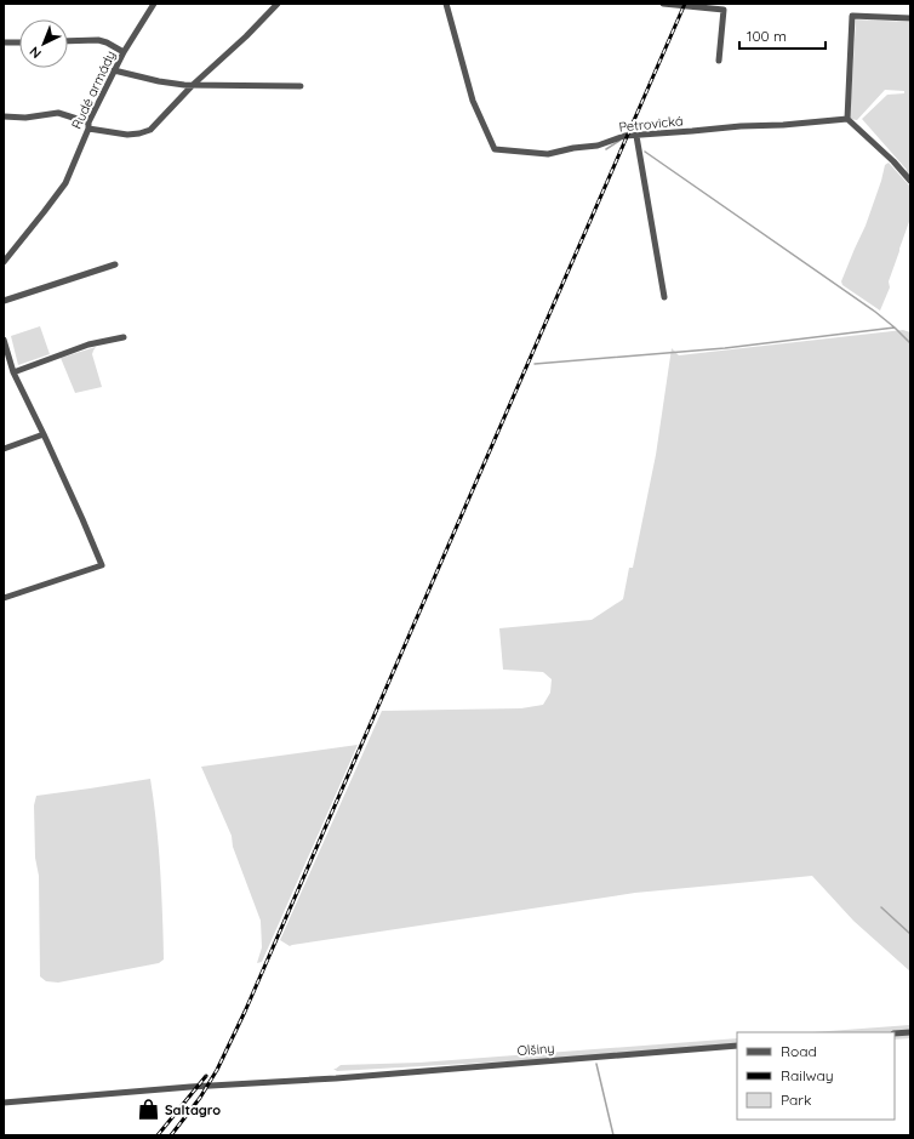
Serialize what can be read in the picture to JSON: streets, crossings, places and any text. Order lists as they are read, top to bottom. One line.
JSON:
{"streets":{"street":["Rudé armády","Petrovická","Olšiny"]},"places":{"shop":["Saltagro"]},"legend":["Road","Railway","Park"],"scale_bar":"100 m","north":"bottom left"}
